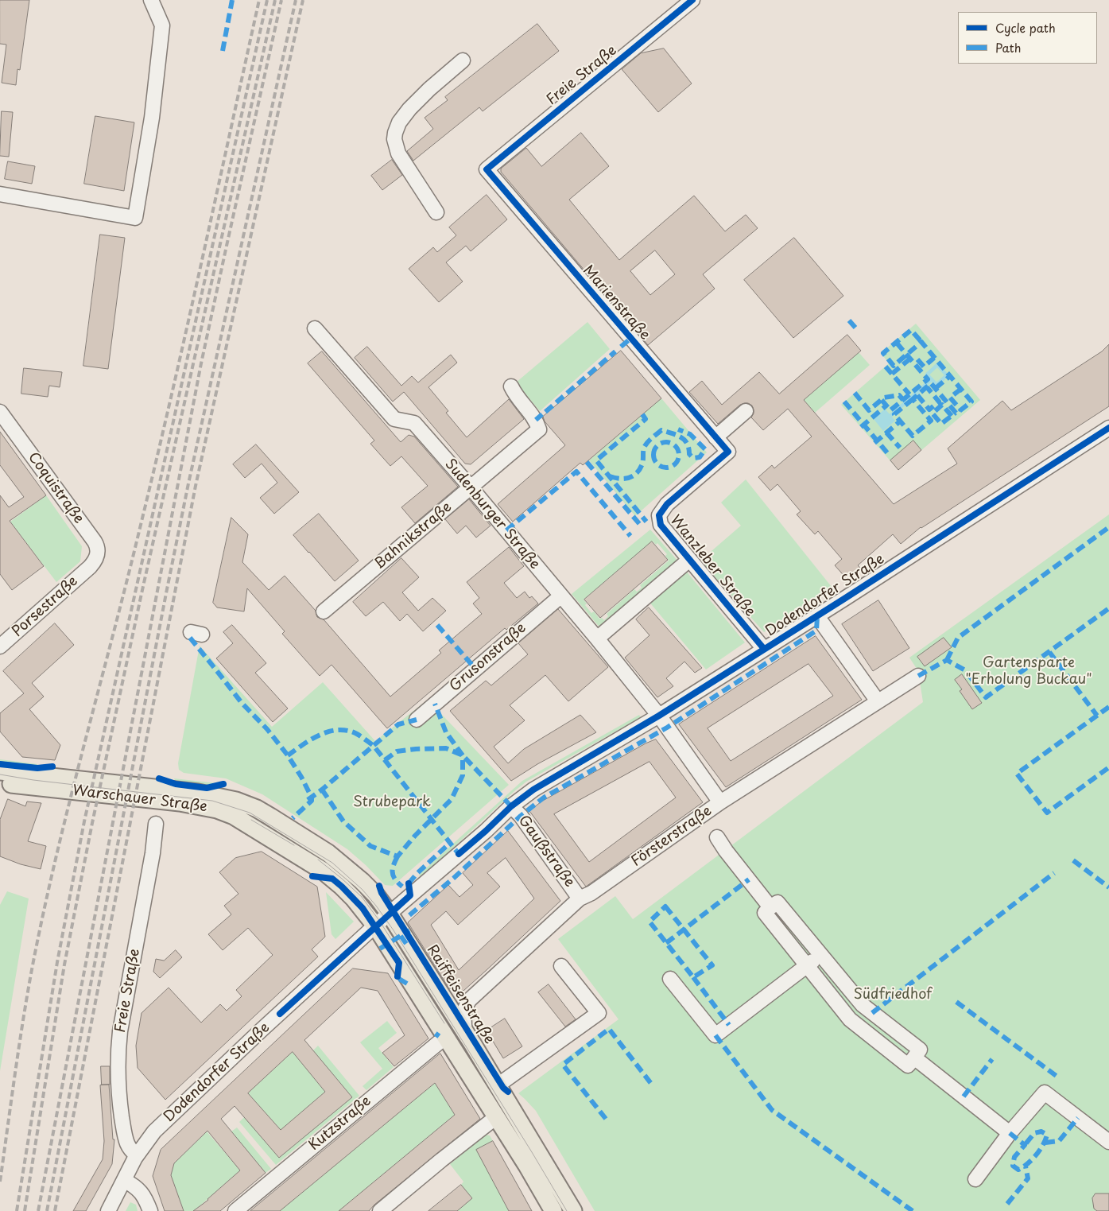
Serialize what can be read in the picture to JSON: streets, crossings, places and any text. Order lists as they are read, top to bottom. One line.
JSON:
{"streets":{"main road":["Warschauer Straße","Raiffeisenstraße"],"street":["Freie Straße","Marienstraße","Coquistraße","Sudenburger Straße","Bahnikstraße","Wanzleber Straße","Dodendorfer Straße","Porsestraße","Grusonstraße","Försterstraße","Gaußstraße","Kutzstraße"]},"crossings":[["Freie Straße","Marienstraße"],["Freie Straße","Dodendorfer Straße"],["Marienstraße","Wanzleber Straße"],["Coquistraße","Porsestraße"],["Sudenburger Straße","Bahnikstraße"],["Sudenburger Straße","Dodendorfer Straße"],["Sudenburger Straße","Grusonstraße"],["Sudenburger Straße","Försterstraße"],["Wanzleber Straße","Dodendorfer Straße"],["Dodendorfer Straße","Warschauer Straße"],["Dodendorfer Straße","Gaußstraße"],["Dodendorfer Straße","Raiffeisenstraße"],["Warschauer Straße","Raiffeisenstraße"],["Försterstraße","Gaußstraße"],["Försterstraße","Raiffeisenstraße"]],"parks":["Gartensparte \"Erholung Buckau\"","Strubepark","Südfriedhof"],"legend":["Cycle path","Path"]}
